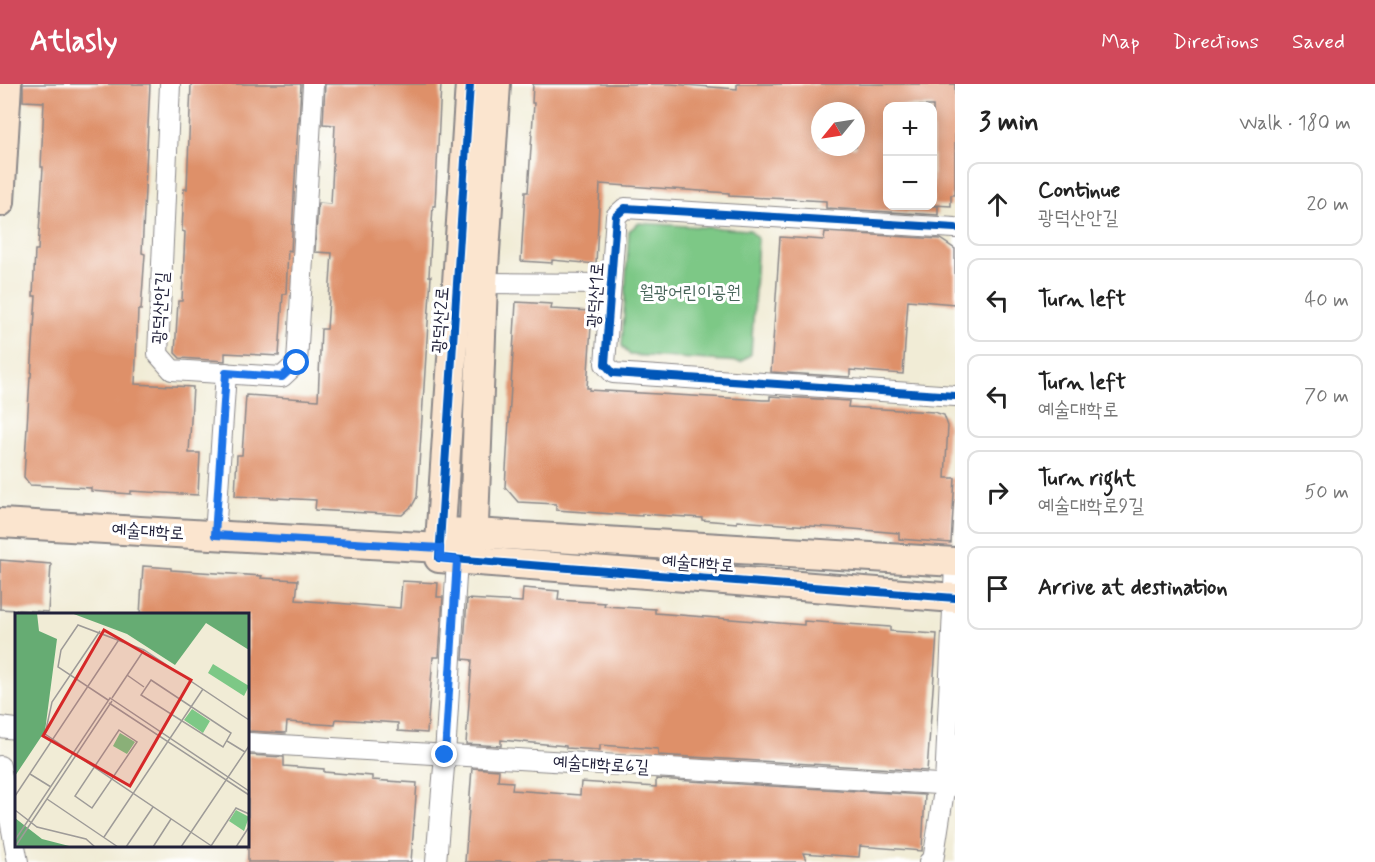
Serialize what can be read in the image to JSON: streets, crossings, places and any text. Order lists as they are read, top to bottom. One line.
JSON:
{"streets":{"street":["광덕산1로","광덕산안길","광덕산2로","예술대학로","예술대학로6길"]},"crossings":[["광덕산2로","예술대학로"]],"parks":["월광어린이공원"],"north":"bottom left","page":{"header":"Atlasly","nav":["Map","Directions","Saved"],"heading":["3 min","Walk · 180 m"],"map_buttons":["+","−"],"list":[["Continue","광덕산안길","20 m"],["Turn left","40 m"],["Turn left","예술대학로","70 m"],["Turn right","예술대학로9길","50 m"],"Arrive at destination"]}}
